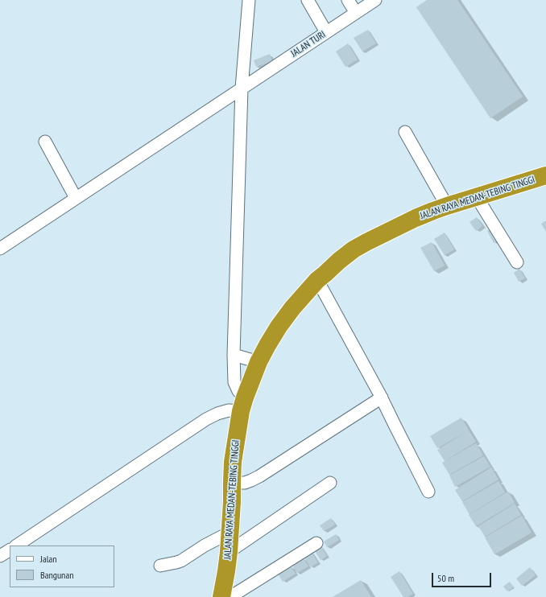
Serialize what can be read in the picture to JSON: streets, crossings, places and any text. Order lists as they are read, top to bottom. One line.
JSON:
{"streets":{"highway":["JALAN RAYA MEDAN-TEBING TINGGI"],"street":["JALAN TURI"]},"legend":["Jalan","Bangunan"],"scale_bar":"50 m"}
